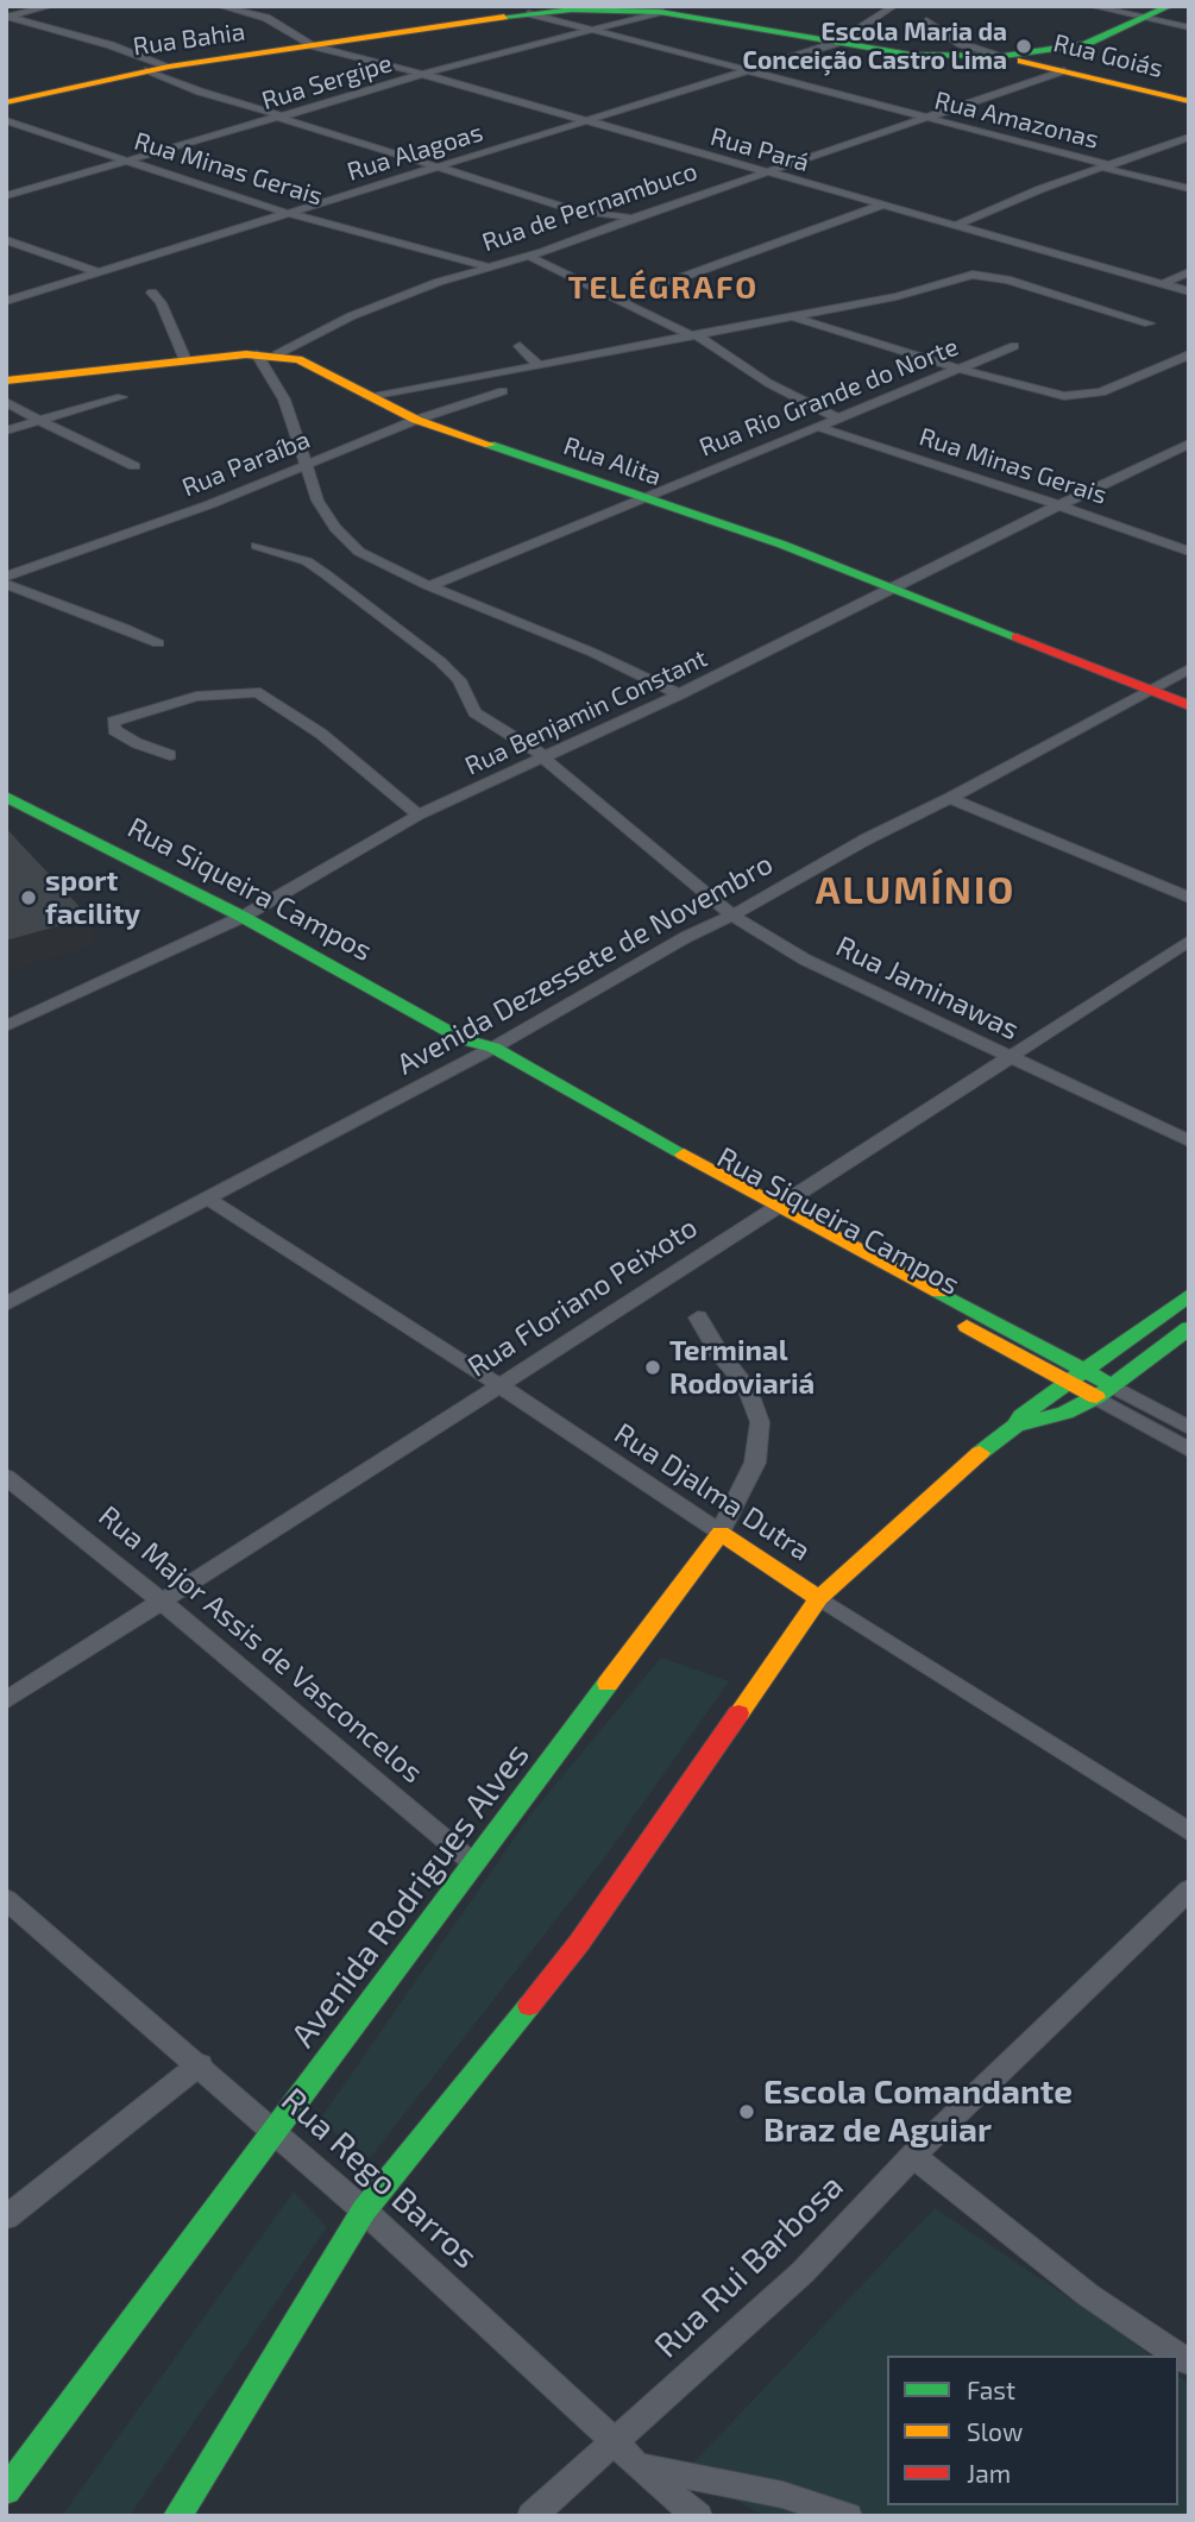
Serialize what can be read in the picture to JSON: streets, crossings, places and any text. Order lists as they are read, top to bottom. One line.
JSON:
{"streets":{"street":["Rua Bahia","Rua Goiás","Rua Sergipe","Rua Amazonas","Rua Pará","Rua Alagoas","Rua Minas Gerais","Rua de Pernambuco","Rua Rio Grande do Norte","Rua Alita","Rua Paraíba","Rua Benjamin Constant","Rua Siqueira Campos","Avenida Dezessete de Novembro","Rua Jaminawas","Rua Floriano Peixoto","Rua Djalma Dutra","Rua Major Assis de Vasconcelos","Avenida Rodrigues Alves","Rua Rego Barros","Rua Rui Barbosa"]},"crossings":[["Rua Bahia","Rua Goiás"],["Rua Bahia","Rua Sergipe"],["Rua Bahia","Rua Amazonas"],["Rua Bahia","Rua Pará"],["Rua Bahia","Rua Alagoas"],["Rua Goiás","Rua de Pernambuco"],["Rua Sergipe","Rua Amazonas"],["Rua Sergipe","Rua Pará"],["Rua Sergipe","Rua Minas Gerais"],["Rua Amazonas","Rua Alagoas"],["Rua Amazonas","Rua de Pernambuco"],["Rua Pará","Rua Alagoas"],["Rua Pará","Rua de Pernambuco"],["Rua Alagoas","Rua Minas Gerais"],["Rua Minas Gerais","Rua de Pernambuco"],["Rua Minas Gerais","Rua Rio Grande do Norte"],["Rua Minas Gerais","Rua Benjamin Constant"],["Rua de Pernambuco","Rua Alita"],["Rua Rio Grande do Norte","Rua Alita"],["Rua Alita","Rua Paraíba"],["Rua Alita","Rua Benjamin Constant"],["Rua Alita","Avenida Dezessete de Novembro"],["Rua Benjamin Constant","Rua Siqueira Campos"],["Rua Benjamin Constant","Rua Jaminawas"],["Rua Siqueira Campos","Avenida Dezessete de Novembro"],["Rua Siqueira Campos","Rua Floriano Peixoto"],["Avenida Dezessete de Novembro","Rua Jaminawas"],["Avenida Dezessete de Novembro","Rua Djalma Dutra"],["Rua Jaminawas","Rua Floriano Peixoto"],["Rua Floriano Peixoto","Rua Djalma Dutra"],["Rua Floriano Peixoto","Rua Major Assis de Vasconcelos"],["Rua Djalma Dutra","Avenida Rodrigues Alves"],["Rua Major Assis de Vasconcelos","Avenida Rodrigues Alves"],["Avenida Rodrigues Alves","Rua Rego Barros"],["Rua Rego Barros","Rua Rui Barbosa"]],"districts":["TELÉGRAFO","ALUMÍNIO"],"places":["Escola Maria da Conceição Castro Lima","sport facility","Terminal Rodoviariá","Escola Comandante Braz de Aguiar"],"legend":["Fast","Slow","Jam"]}
